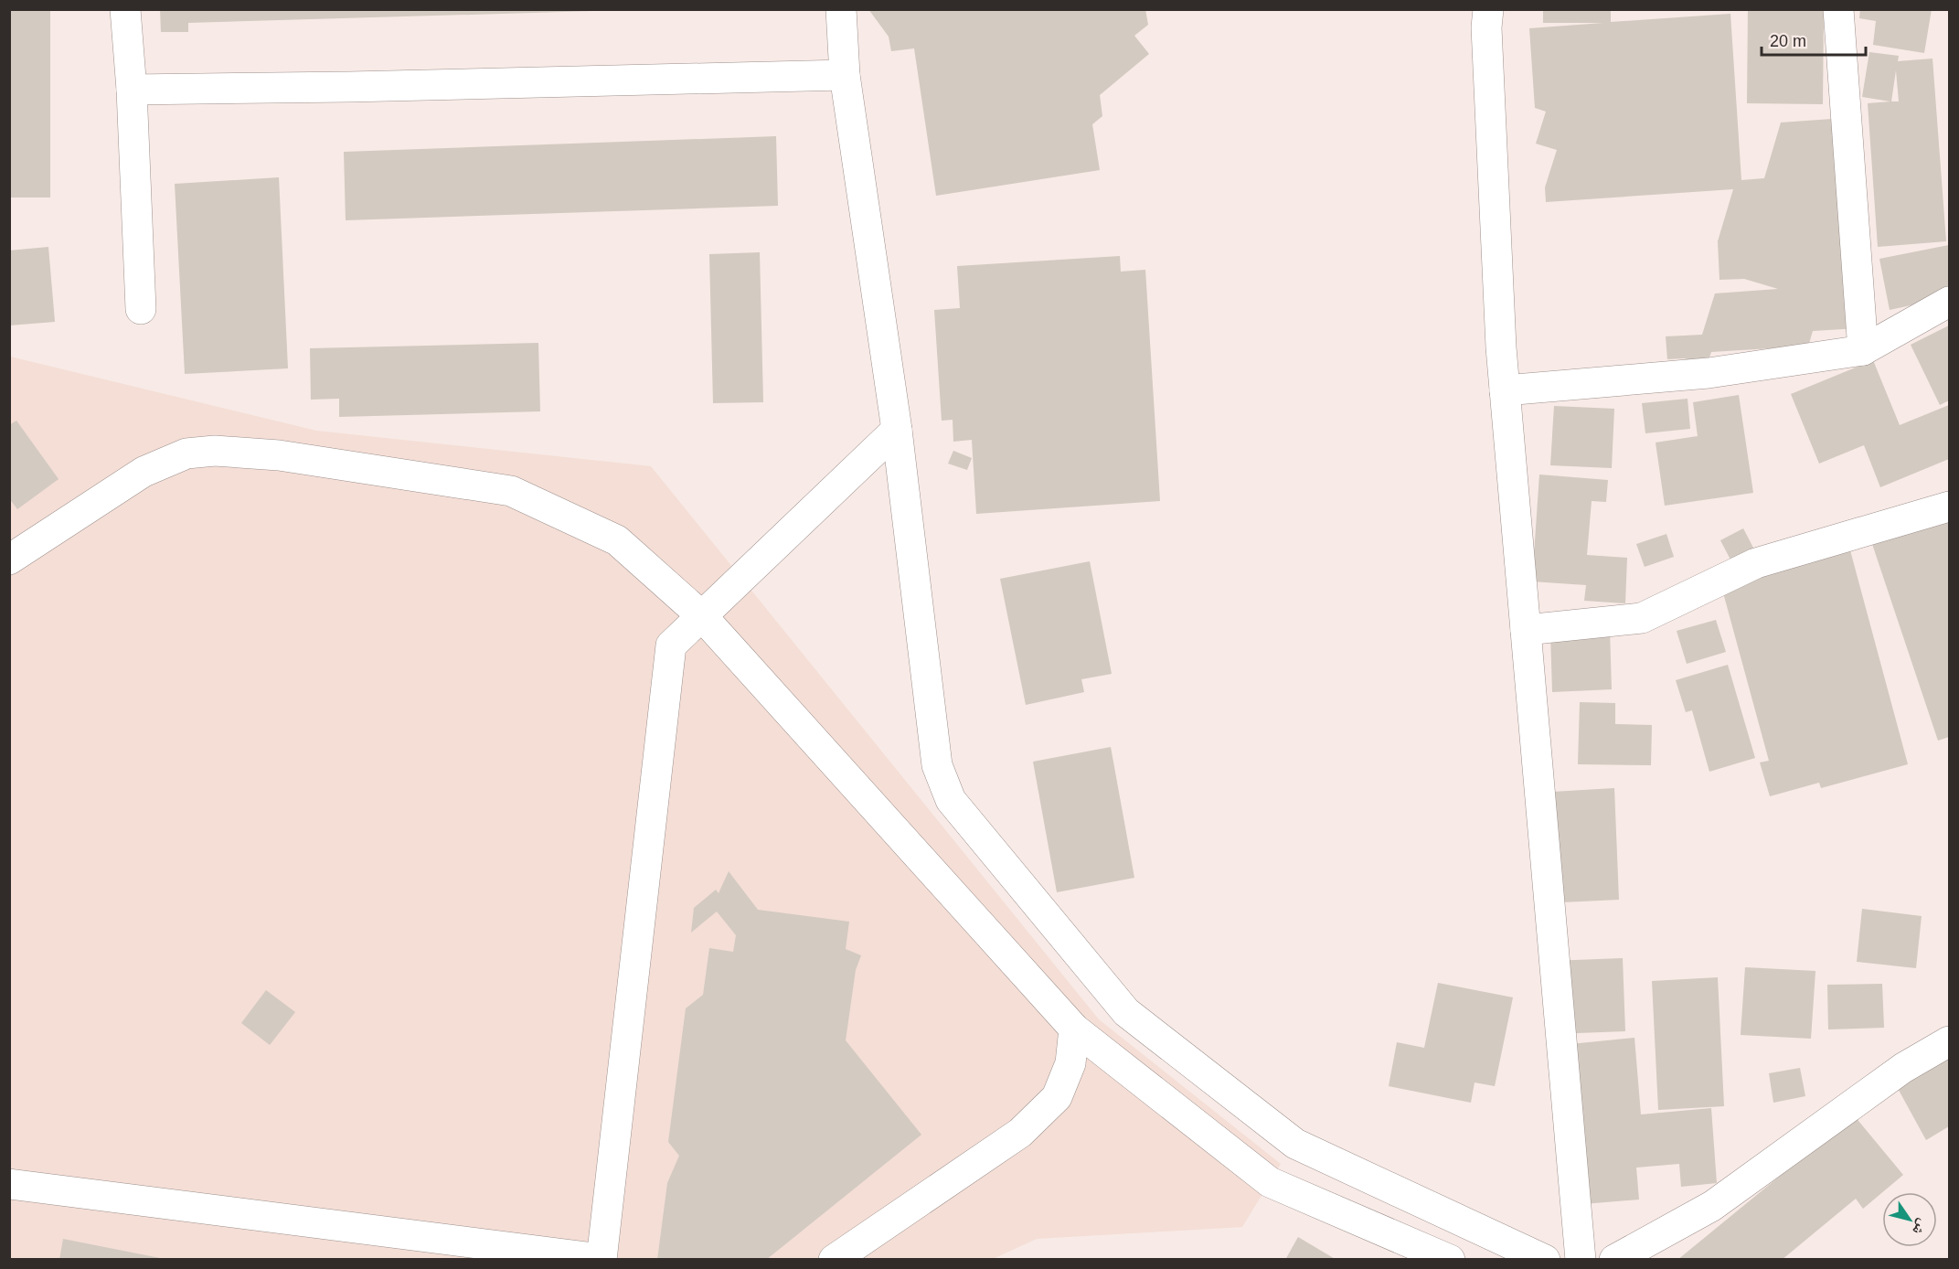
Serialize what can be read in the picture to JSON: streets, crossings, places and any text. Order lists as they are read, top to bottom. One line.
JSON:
{"scale_bar":"20 m","north":"bottom right"}
